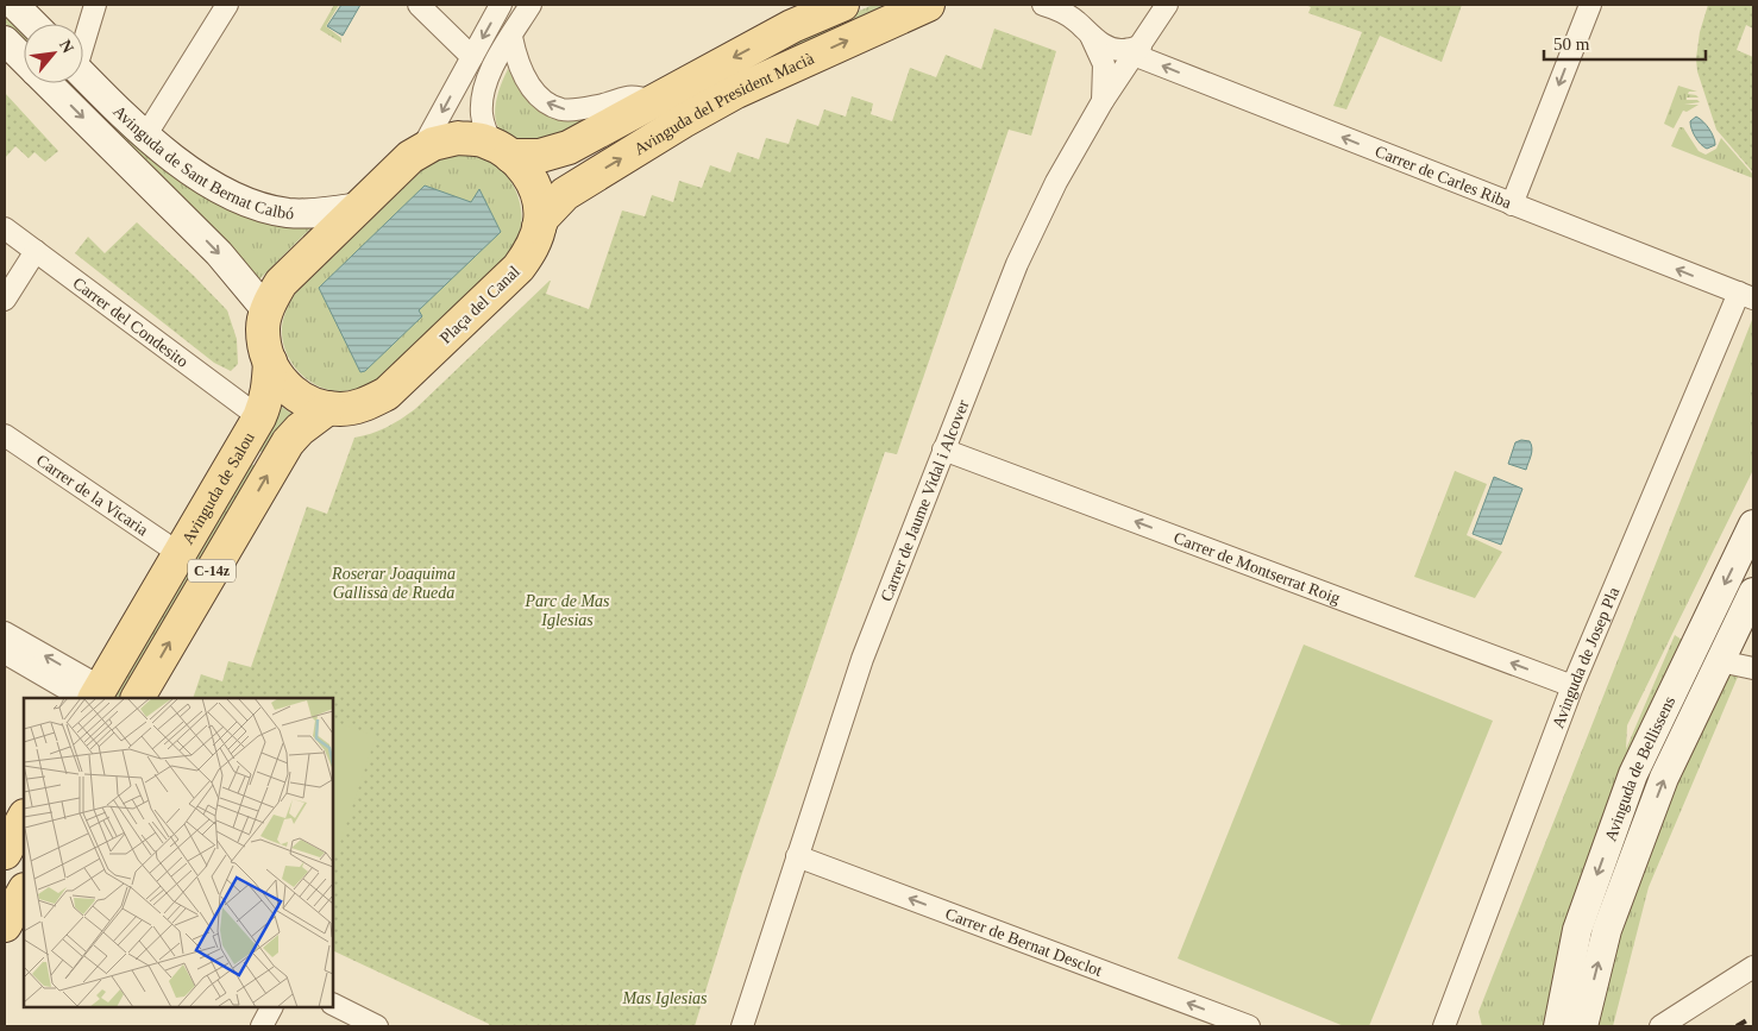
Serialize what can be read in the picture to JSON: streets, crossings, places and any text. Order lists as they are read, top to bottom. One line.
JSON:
{"streets":{"main road":["Avinguda del President Macià","Avinguda de Sant Bernat Calbó","Plaça del Canal","Avinguda de Salou","C-14z","Avinguda de Bellissens"],"street":["Carrer de Carles Riba","Carrer del Condesito","Carrer de la Vicaria","Carrer de Jaume Vidal i Alcover","Carrer de Montserrat Roig","Avinguda de Josep Pla","Carrer de Bernat Desclot"]},"crossings":[["Avinguda del President Macià","Plaça del Canal"],["Avinguda de Sant Bernat Calbó","Plaça del Canal"],["Carrer de Carles Riba","Carrer de Jaume Vidal i Alcover"],["Carrer de Carles Riba","Avinguda de Josep Pla"],["Plaça del Canal","Avinguda de Salou"],["Plaça del Canal","C-14z"],["Carrer del Condesito","Avinguda de Salou"],["Avinguda de Salou","Carrer de la Vicaria"],["Carrer de Jaume Vidal i Alcover","Carrer de Montserrat Roig"],["Carrer de Jaume Vidal i Alcover","Carrer de Bernat Desclot"],["Carrer de Montserrat Roig","Avinguda de Josep Pla"]],"one_way":["Avinguda de Sant Bernat Calbó","Carrer de Carles Riba","Carrer de Montserrat Roig","Carrer de Bernat Desclot"],"parks":["Roserar Joaquima Gallissà de Rueda","Parc de Mas Iglesias","Mas Iglesias"],"scale_bar":"50 m","north":"top right"}
